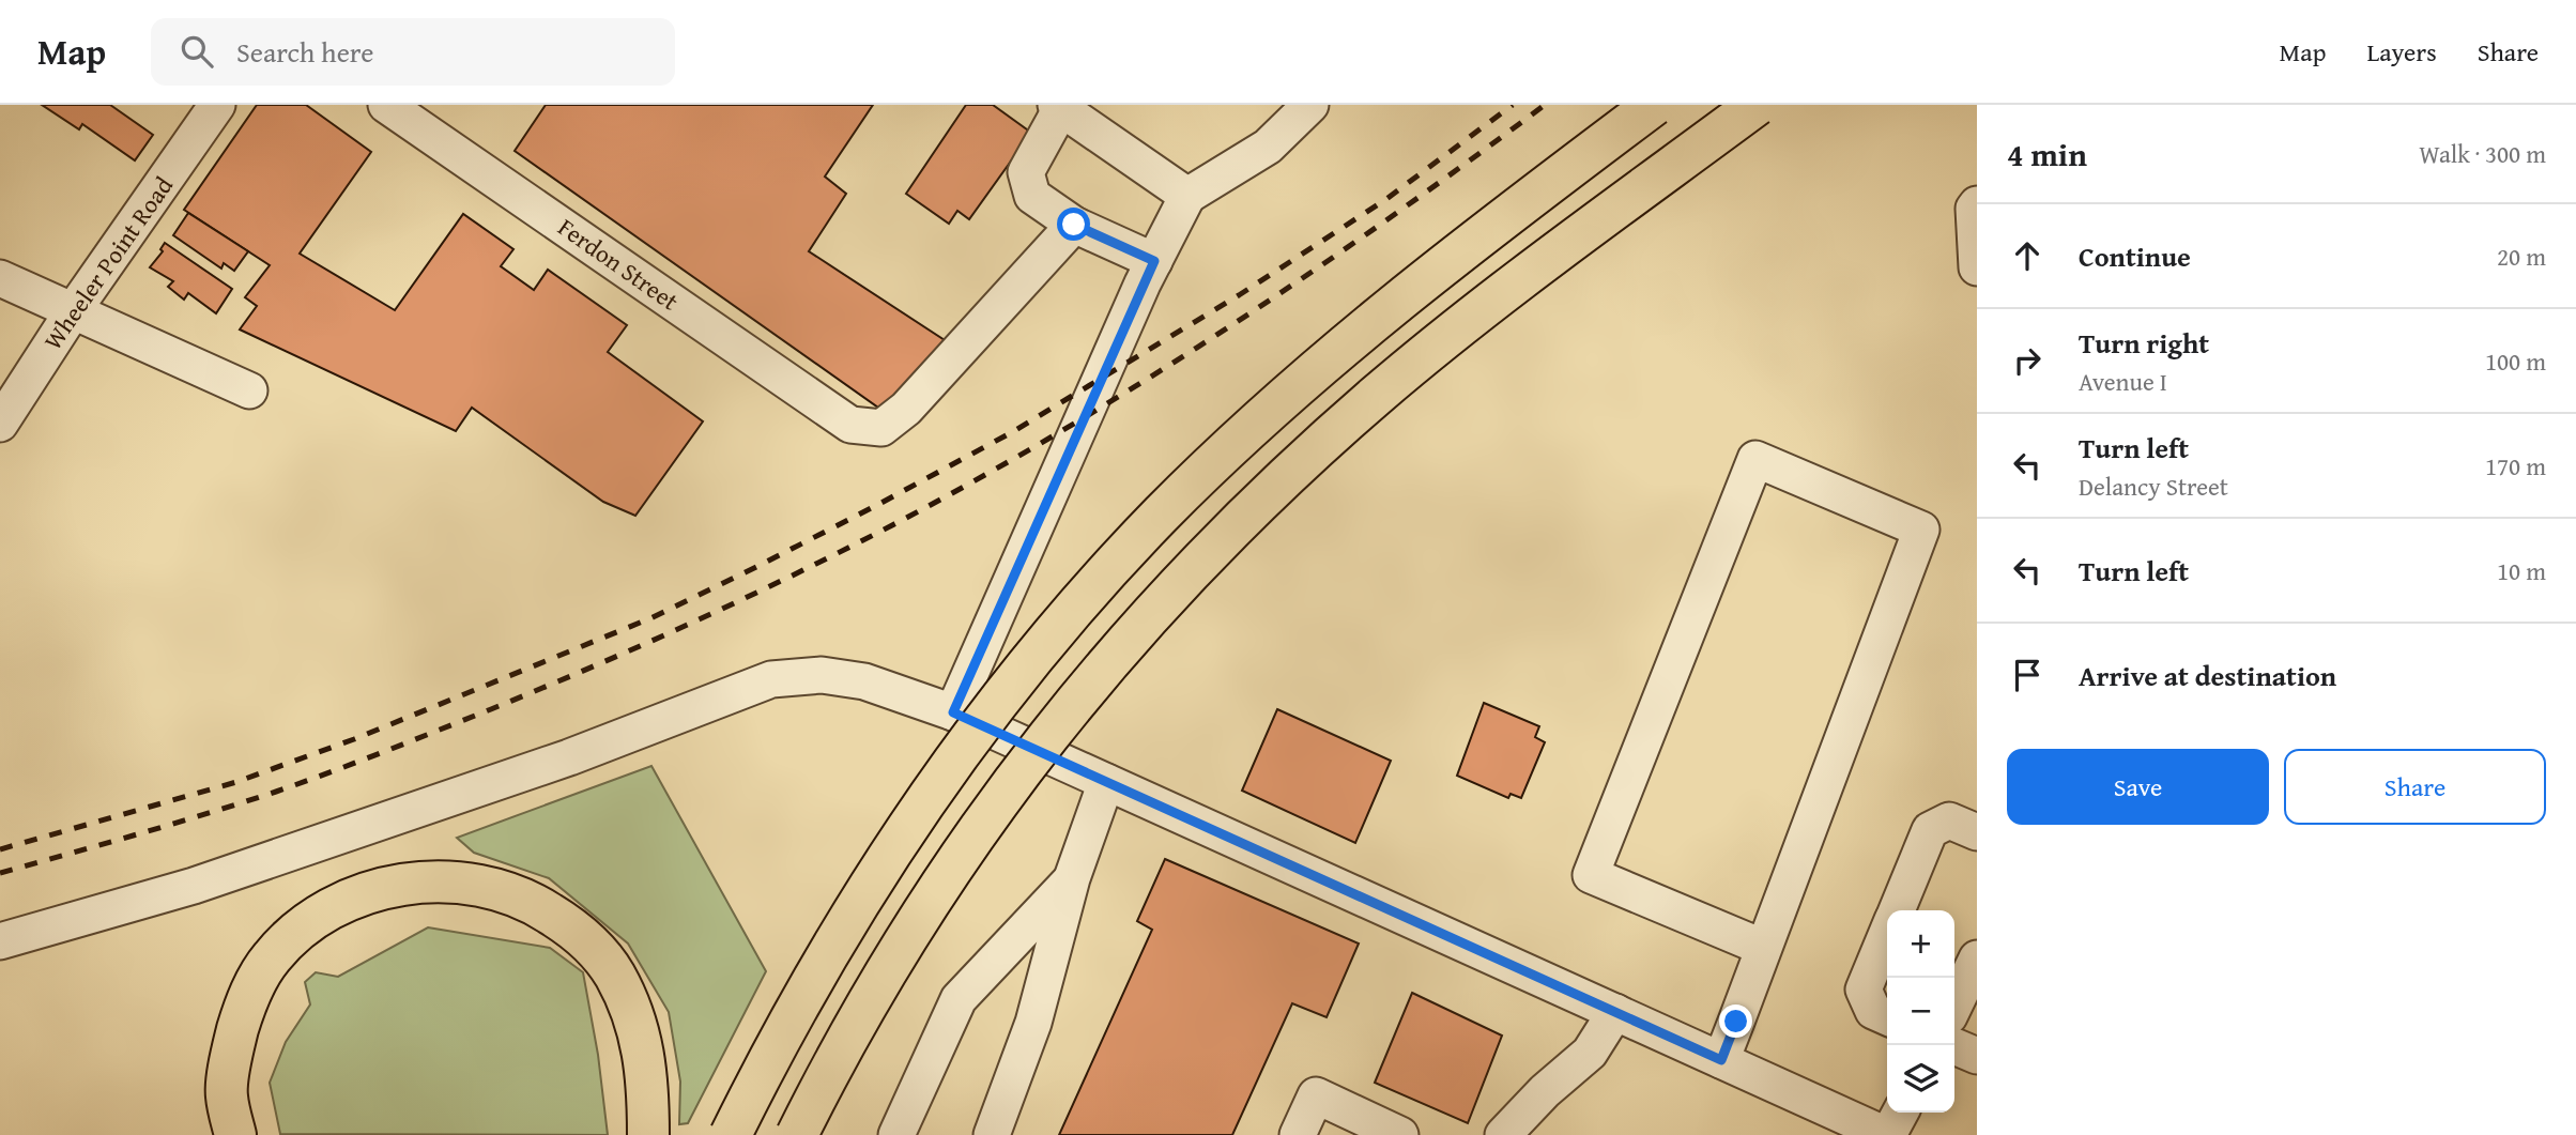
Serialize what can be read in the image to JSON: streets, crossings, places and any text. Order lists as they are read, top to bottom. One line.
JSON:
{"streets":{"street":["Wheeler Point Road","Ferdon Street"]},"page":{"header":"Map","search":"Search here","nav":["Map","Layers","Share"],"heading":["4 min","Walk · 300 m"],"list":[["Continue","20 m"],["Turn right","Avenue I","100 m"],["Turn left","Delancy Street","170 m"],["Turn left","10 m"],"Arrive at destination"],"buttons":["Save","Share"],"map_buttons":["+","−"]}}
